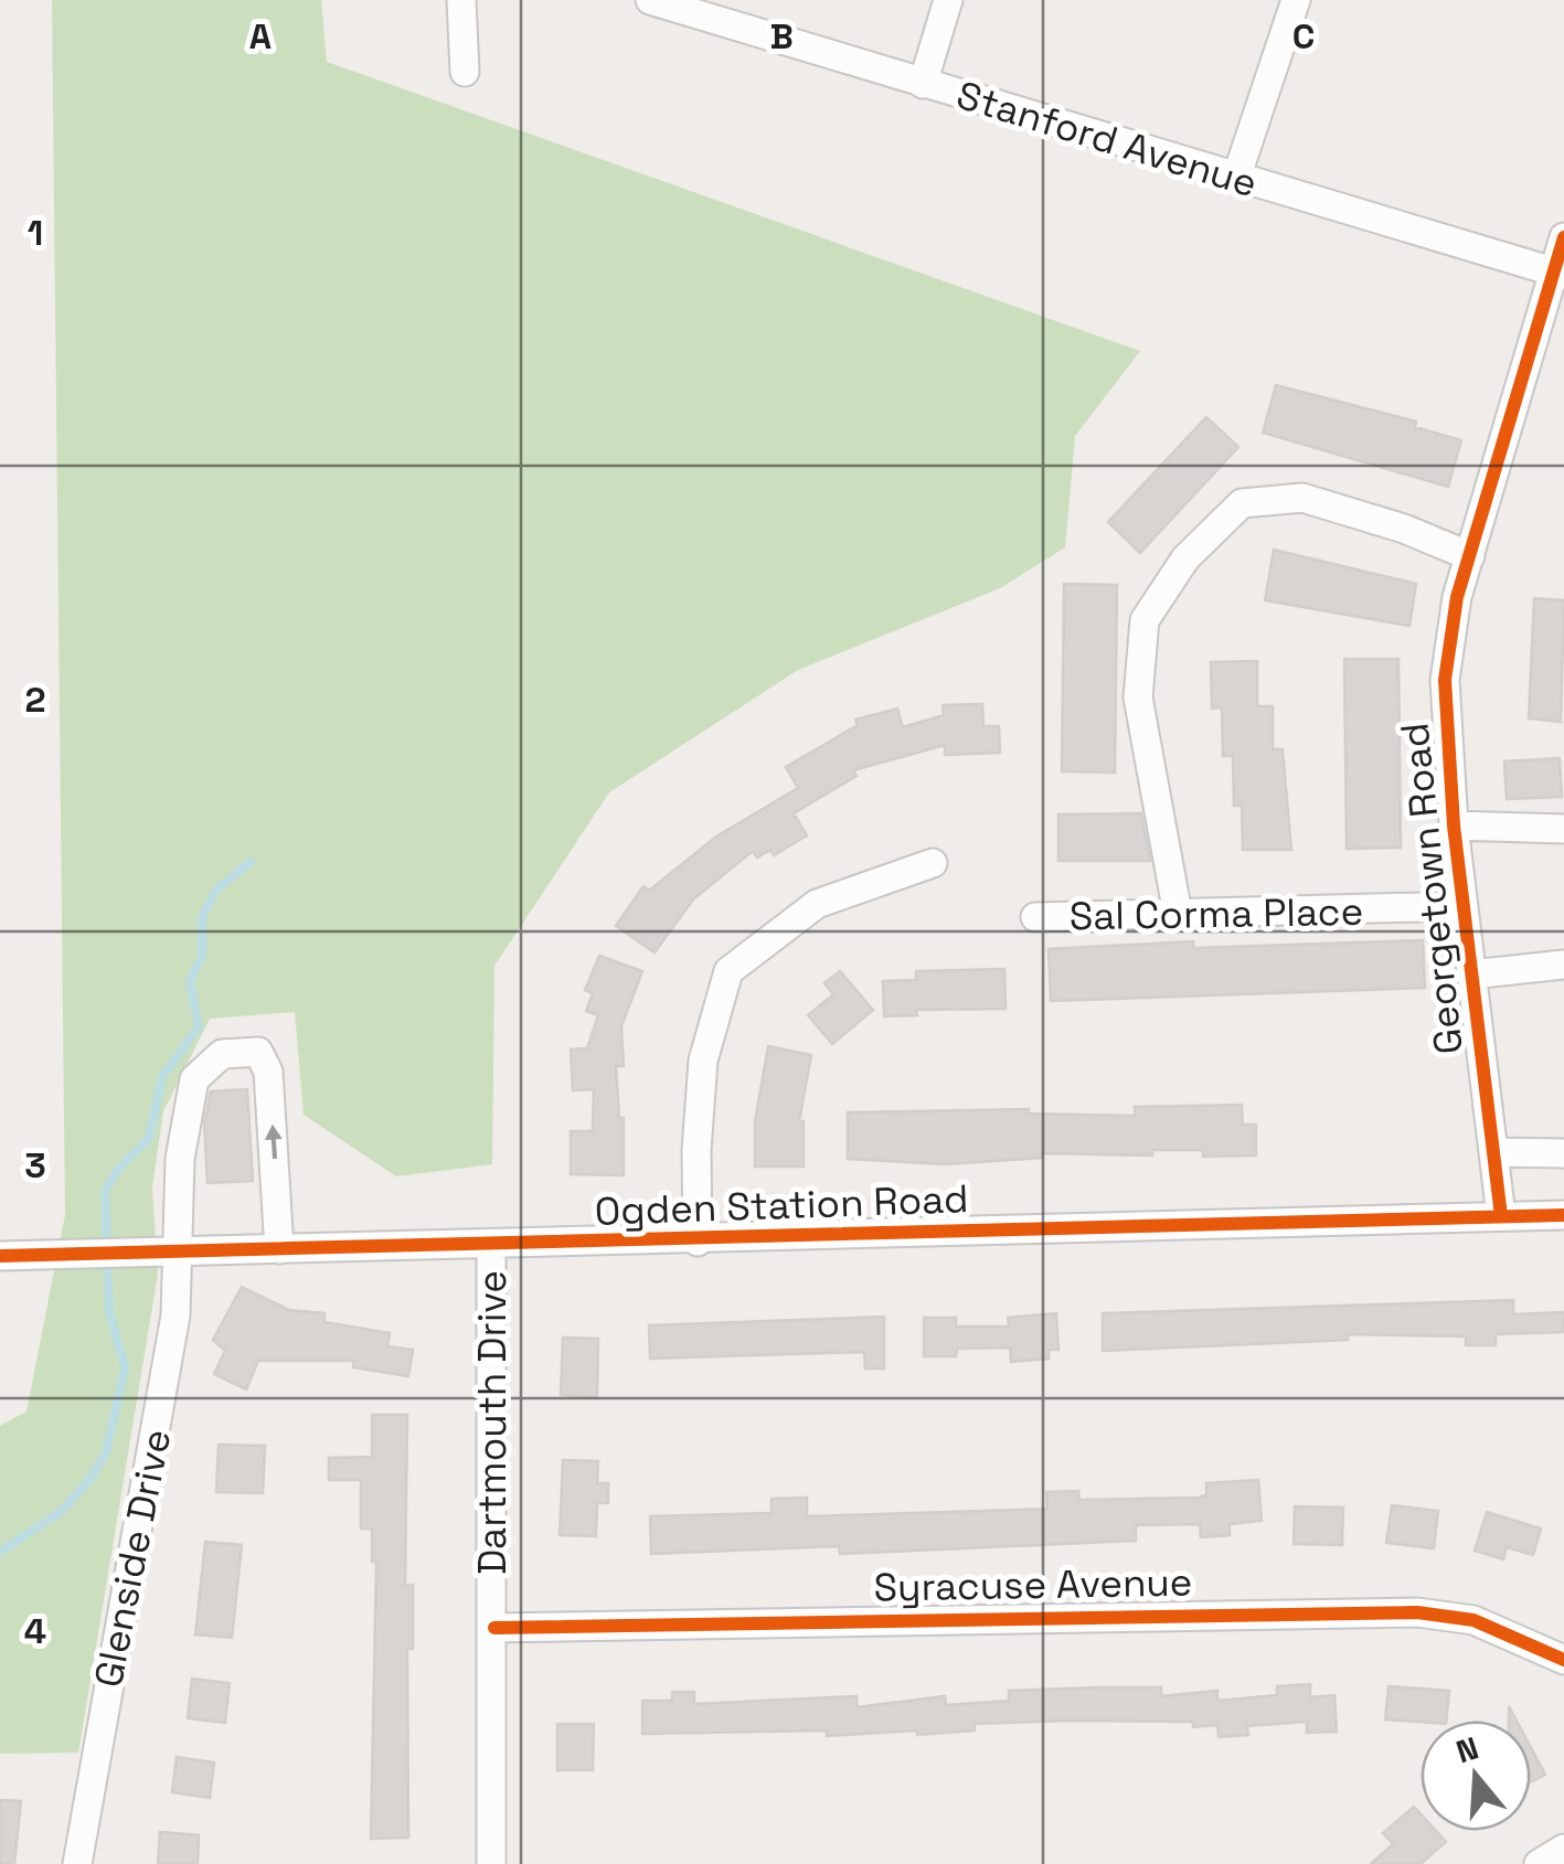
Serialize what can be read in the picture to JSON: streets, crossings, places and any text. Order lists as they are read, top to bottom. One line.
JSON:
{"streets":{"street":["Stanford Avenue","Georgetown Road","Sal Corma Place","Ogden Station Road","Dartmouth Drive","Glenside Drive","Syracuse Avenue"]},"crossings":[["Stanford Avenue","Georgetown Road"],["Georgetown Road","Sal Corma Place"],["Georgetown Road","Ogden Station Road"],["Ogden Station Road","Dartmouth Drive"],["Ogden Station Road","Glenside Drive"],["Dartmouth Drive","Syracuse Avenue"]],"north":"top","grid":{"columns":["A","B","C"],"rows":["1","2","3","4"]}}
